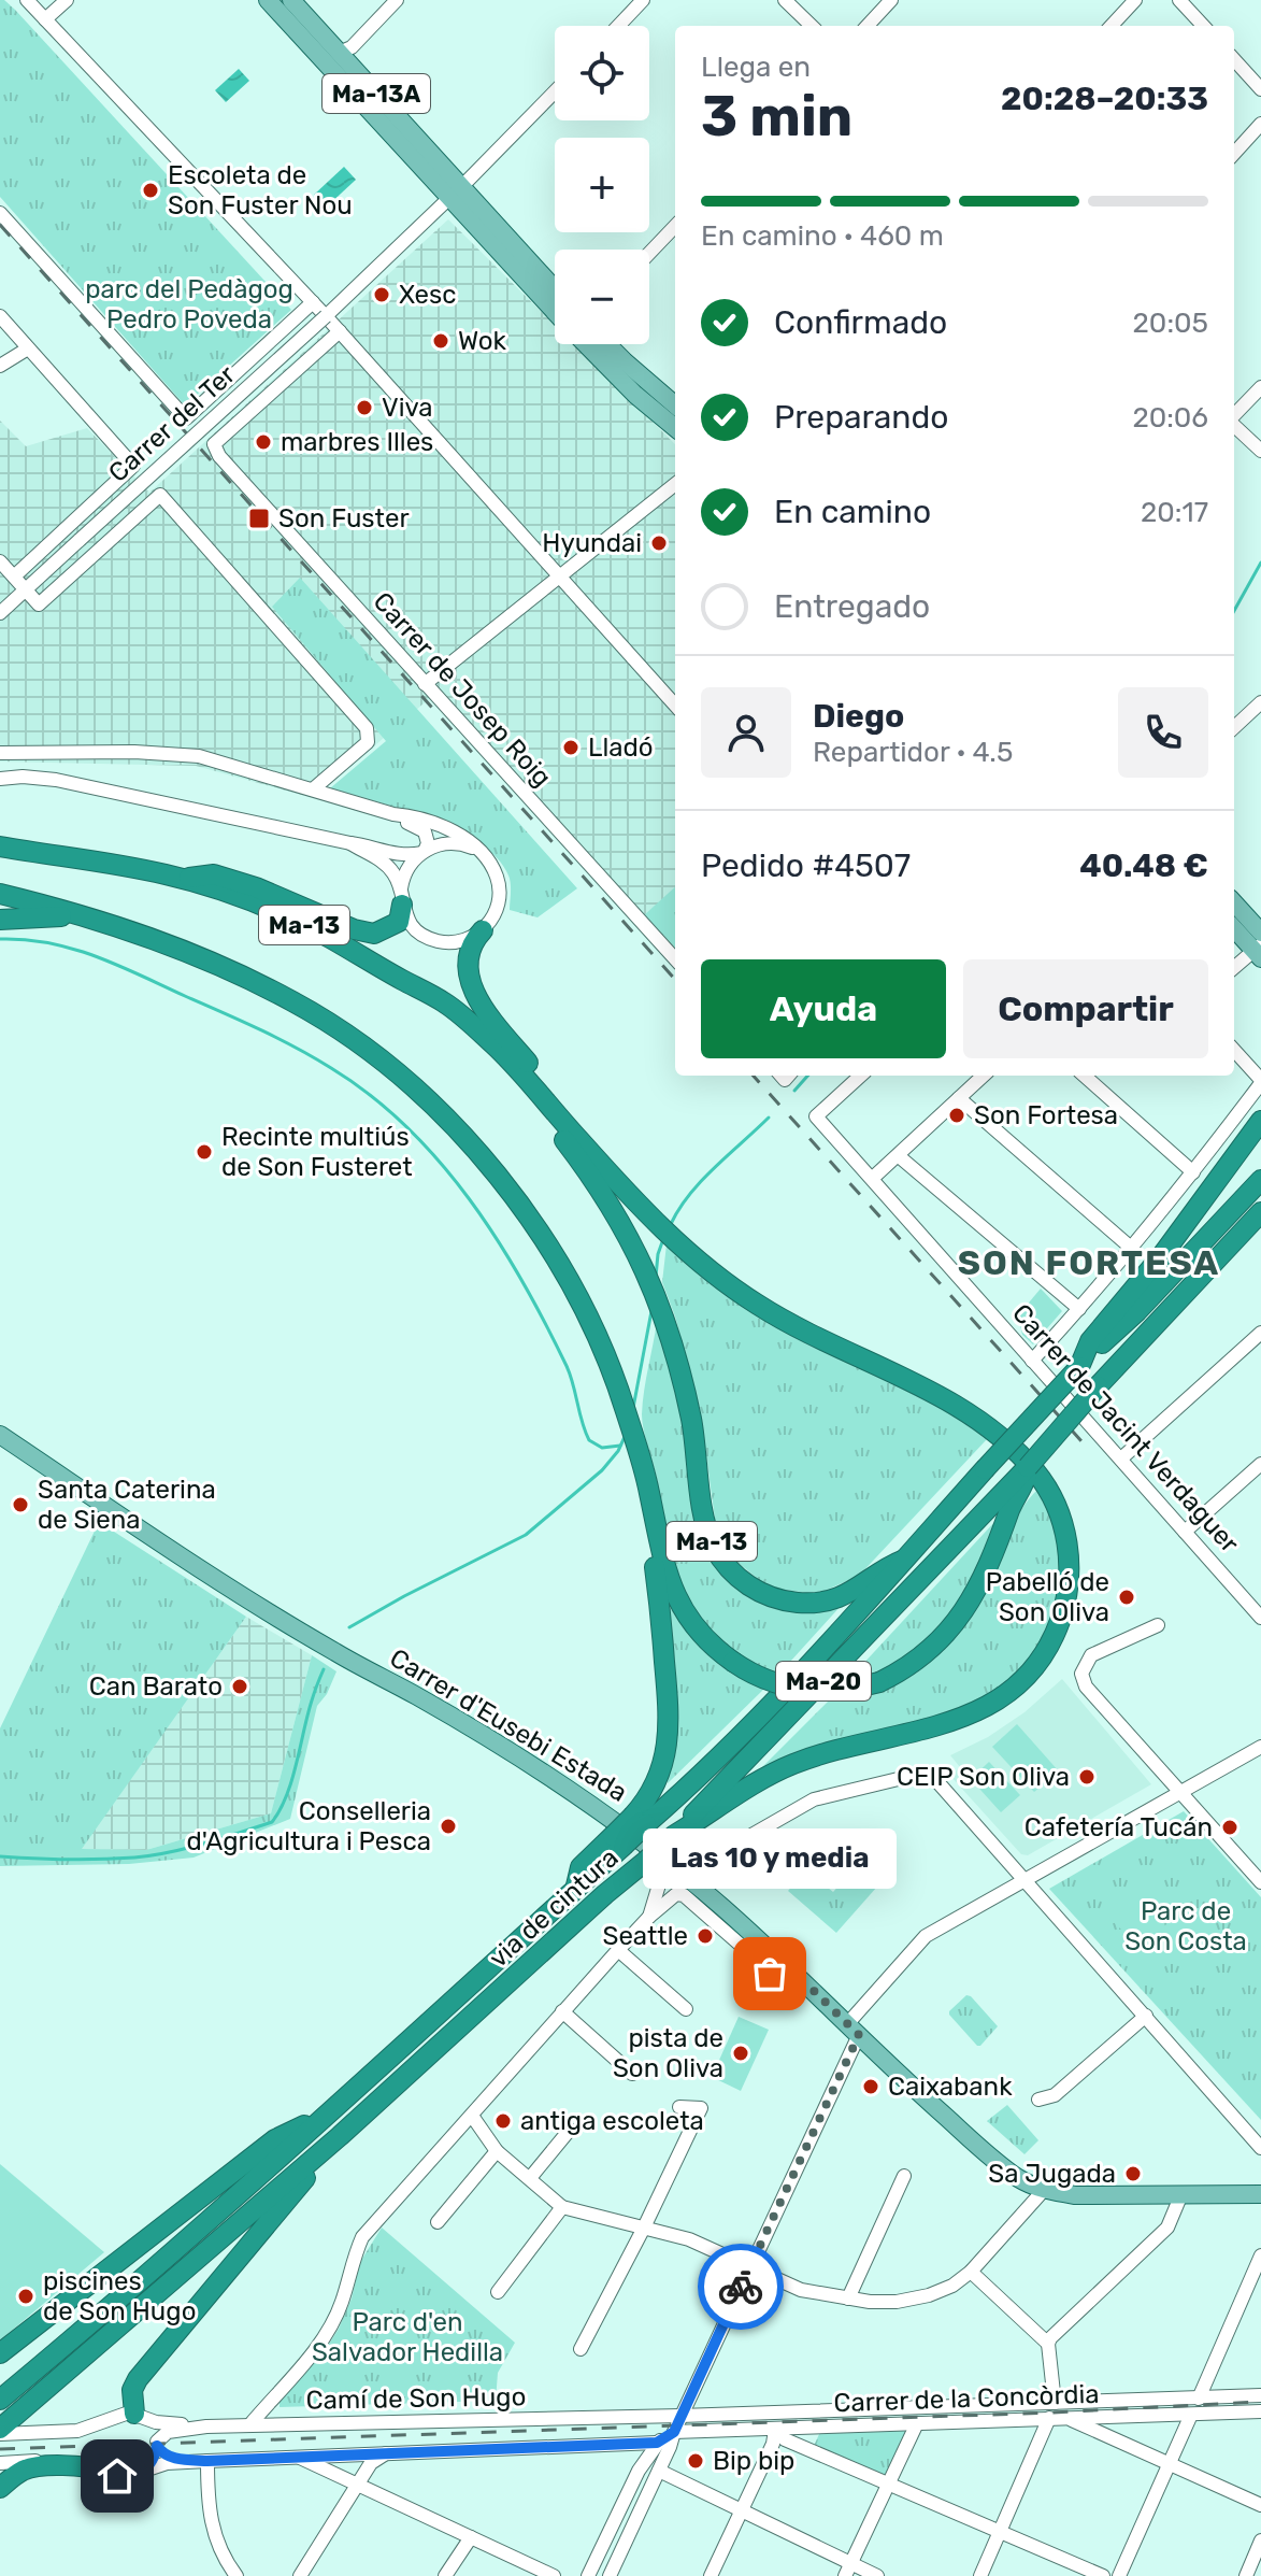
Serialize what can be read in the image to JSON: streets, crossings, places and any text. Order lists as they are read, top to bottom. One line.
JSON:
{"streets":{"highway":["Ma-13","Ma-20","via de cintura"],"main road":["Ma-13A","Carrer d'Eusebi Estada"],"street":["Carrer del Ter","Carrer de Josep Roig","Carrer de Jacint Verdaguer","Camí de Son Hugo","Carrer de la Concòrdia"]},"crossings":[["Ma-13A","Carrer del Ter"],["Ma-13","Ma-20"],["Ma-20","via de cintura"],["Camí de Son Hugo","Carrer de la Concòrdia"]],"districts":["SON FORTESA"],"parks":["parc del Pedàgog Pedro Poveda","Parc de Son Costa","Parc d'en Salvador Hedilla"],"places":{"other":["Escoleta de Son Fuster Nou","Xesc","Wok","Viva","marbres Illes","Hyundai","Lladó","Son Fortesa","Recinte multiús de Son Fusteret","Santa Caterina de Siena","Pabelló de Son Oliva","Can Barato","CEIP Son Oliva","Conselleria d'Agricultura i Pesca","Cafetería Tucán","Seattle","Las 10 y media","pista de Son Oliva","Caixabank","antiga escoleta","Sa Jugada","piscines de Son Hugo","Bip bip"],"transit":["Son Fuster"]},"page":{"map_buttons":["+","−"],"heading":["3 min","Llega en","20:28–20:33"],"panel":["Diego","Repartidor · 4.5","Pedido #4507","40.48 €"],"bar":"En camino · 460 m","list":[["Confirmado","20:05"],["Preparando","20:06"],["En camino","20:17"],"Entregado"],"buttons":["Ayuda","Compartir"],"bubble":"Las 10 y media"}}
